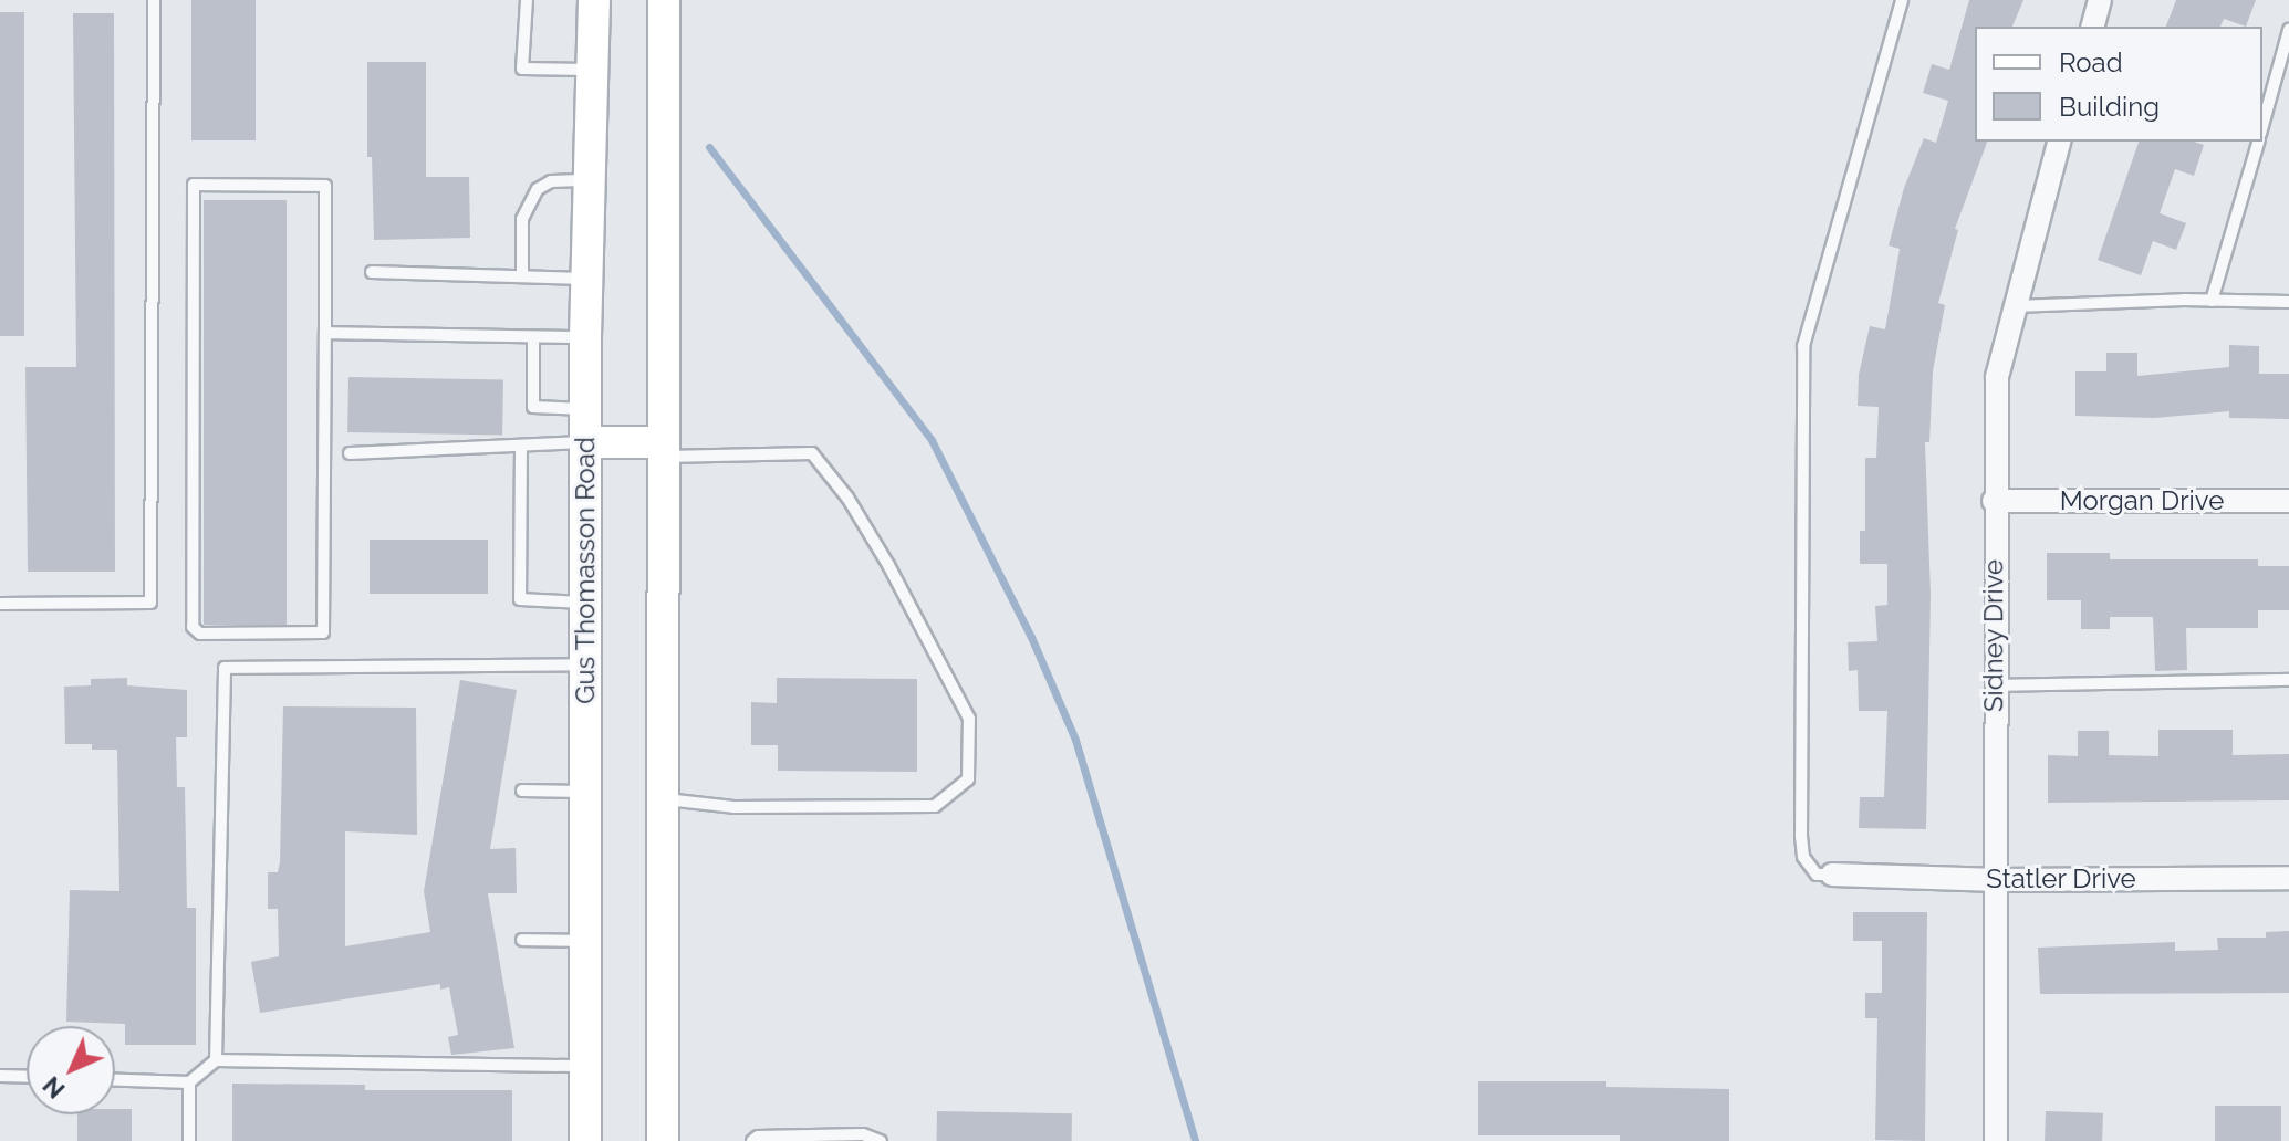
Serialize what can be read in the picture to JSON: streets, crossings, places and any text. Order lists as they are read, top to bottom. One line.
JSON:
{"streets":{"main road":["Gus Thomasson Road"],"street":["Morgan Drive","Sidney Drive","Statler Drive"]},"crossings":[["Morgan Drive","Sidney Drive"],["Sidney Drive","Statler Drive"]],"legend":["Road","Building"],"north":"bottom left"}
